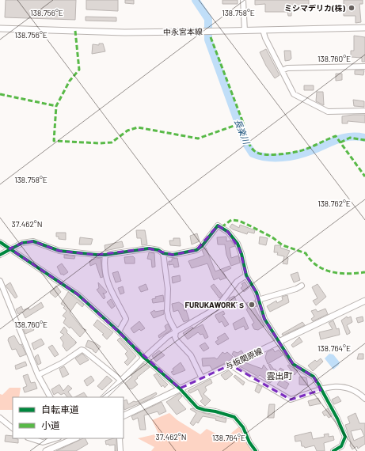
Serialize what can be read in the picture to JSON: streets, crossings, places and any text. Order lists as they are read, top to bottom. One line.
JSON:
{"streets":{"main road":["中永宮本線","与板関原線"]},"districts":["雲出町"],"water":["長楽川"],"places":["ミシマデリカ(株)","FURUKAWORK´ｓ"],"legend":["自転車道","小道"],"coordinates":["138.756°E","138.758°E","138.760°E","138.762°E","37.462°N","138.764°E"]}
